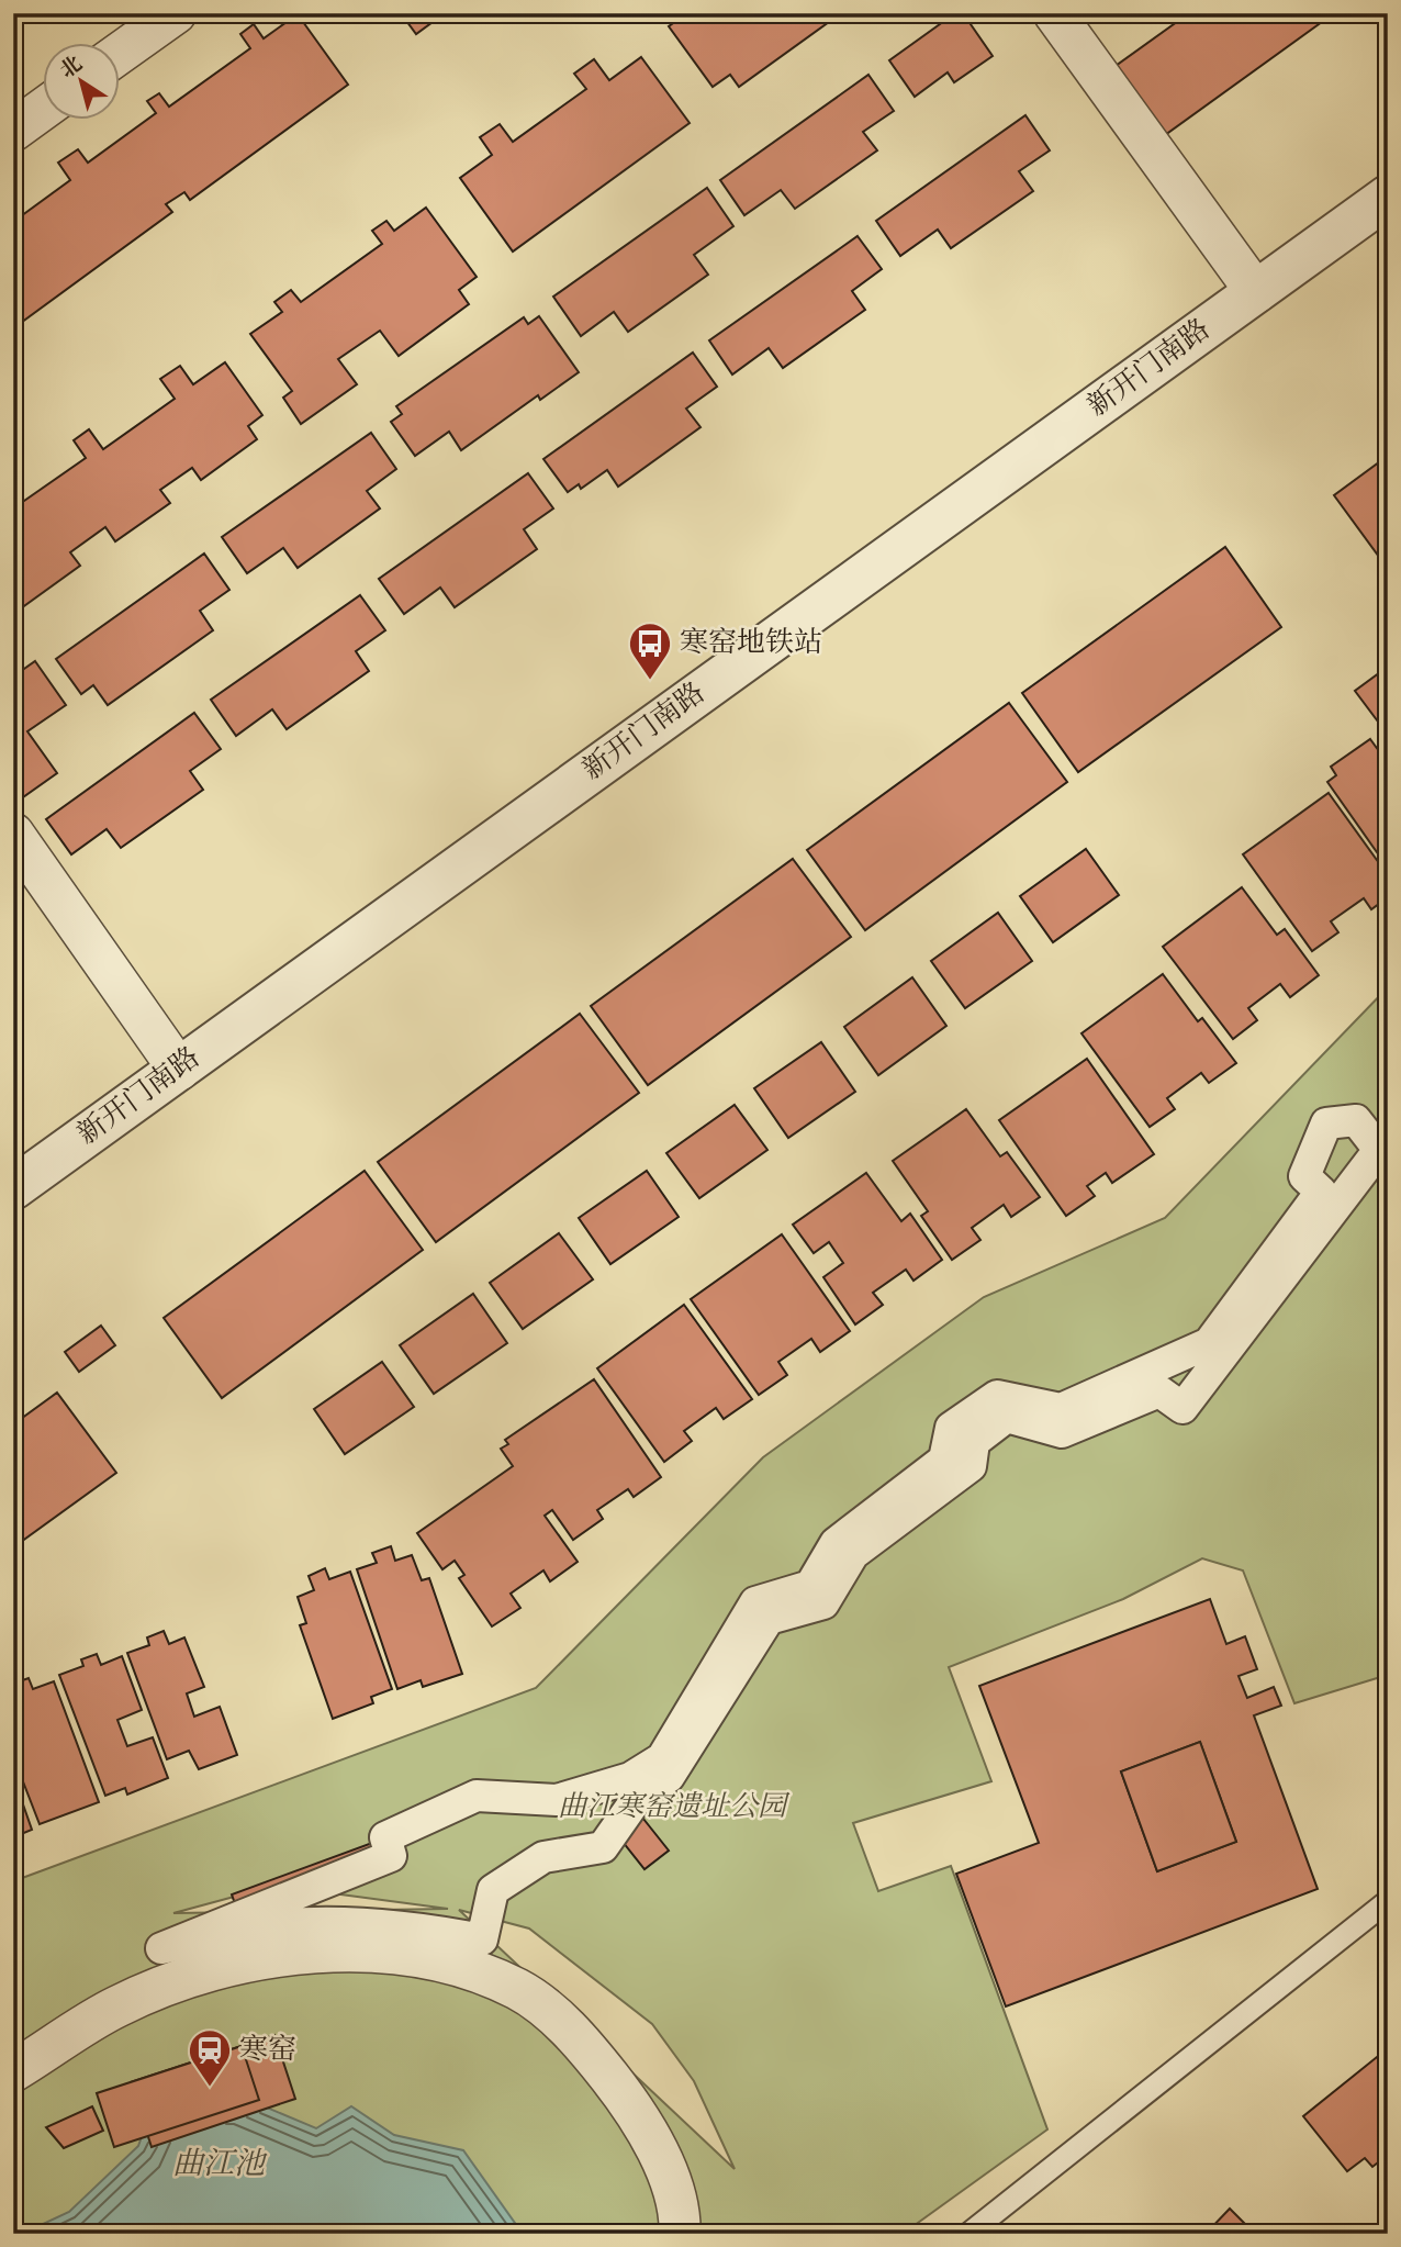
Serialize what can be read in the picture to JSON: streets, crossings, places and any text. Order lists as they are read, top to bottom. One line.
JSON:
{"streets":{"street":["新开门南路"]},"water":["曲江池"],"parks":["曲江寒窑遗址公园"],"places":{"bus stop":["寒窑地铁站"],"station":["寒窑"]},"north":"top left"}
